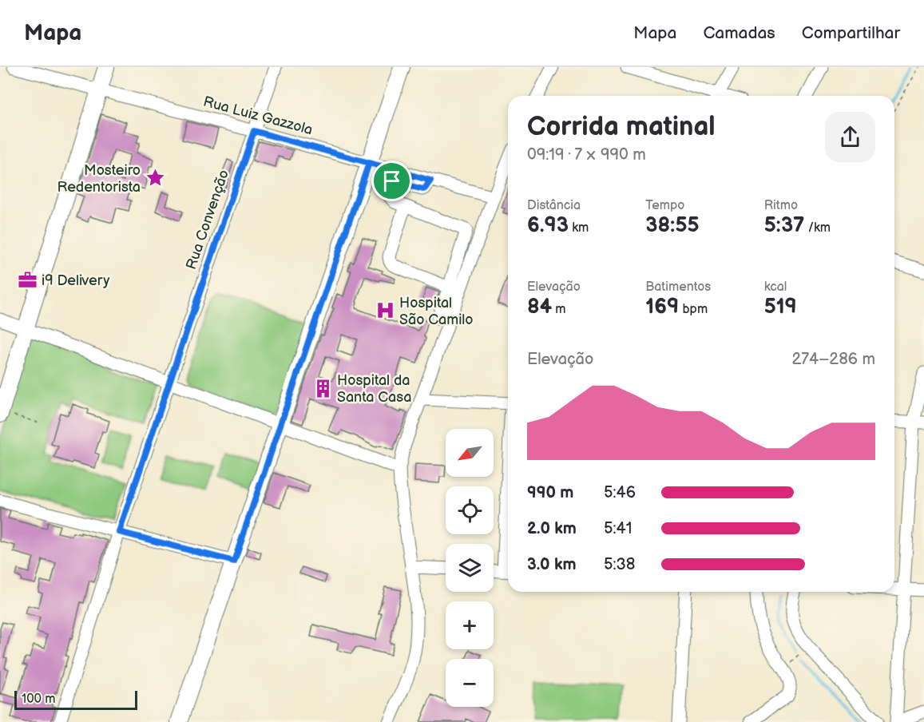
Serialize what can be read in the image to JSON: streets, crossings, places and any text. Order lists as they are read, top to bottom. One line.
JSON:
{"streets":{"street":["Rua Luiz Gazzola","Rua Convenção"]},"crossings":[["Rua Luiz Gazzola","Rua Convenção"]],"places":{"place":["Mosteiro Redentorista"],"office":["i9 Delivery"],"hospital":["Hospital São Camilo"],"building":["Hospital da Santa Casa"]},"scale_bar":"100 m","north":"bottom left","page":{"header":"Mapa","nav":["Mapa","Camadas","Compartilhar"],"heading":["Corrida matinal","09:19 · 7 × 990 m"],"stats":[["Distância","6.93 km"],["Tempo","38:55"],["Ritmo","5:37 /km"],["Elevação","84 m"],["Batimentos","169 bpm"],["kcal","519"]],"chart":["Elevação","274–286 m"],"map_buttons":["+","−"],"list":[{"name":"990 m","note":"5:46"},{"name":"2.0 km","note":"5:41"},{"name":"3.0 km","note":"5:38"}],"scale":"100 m"}}
